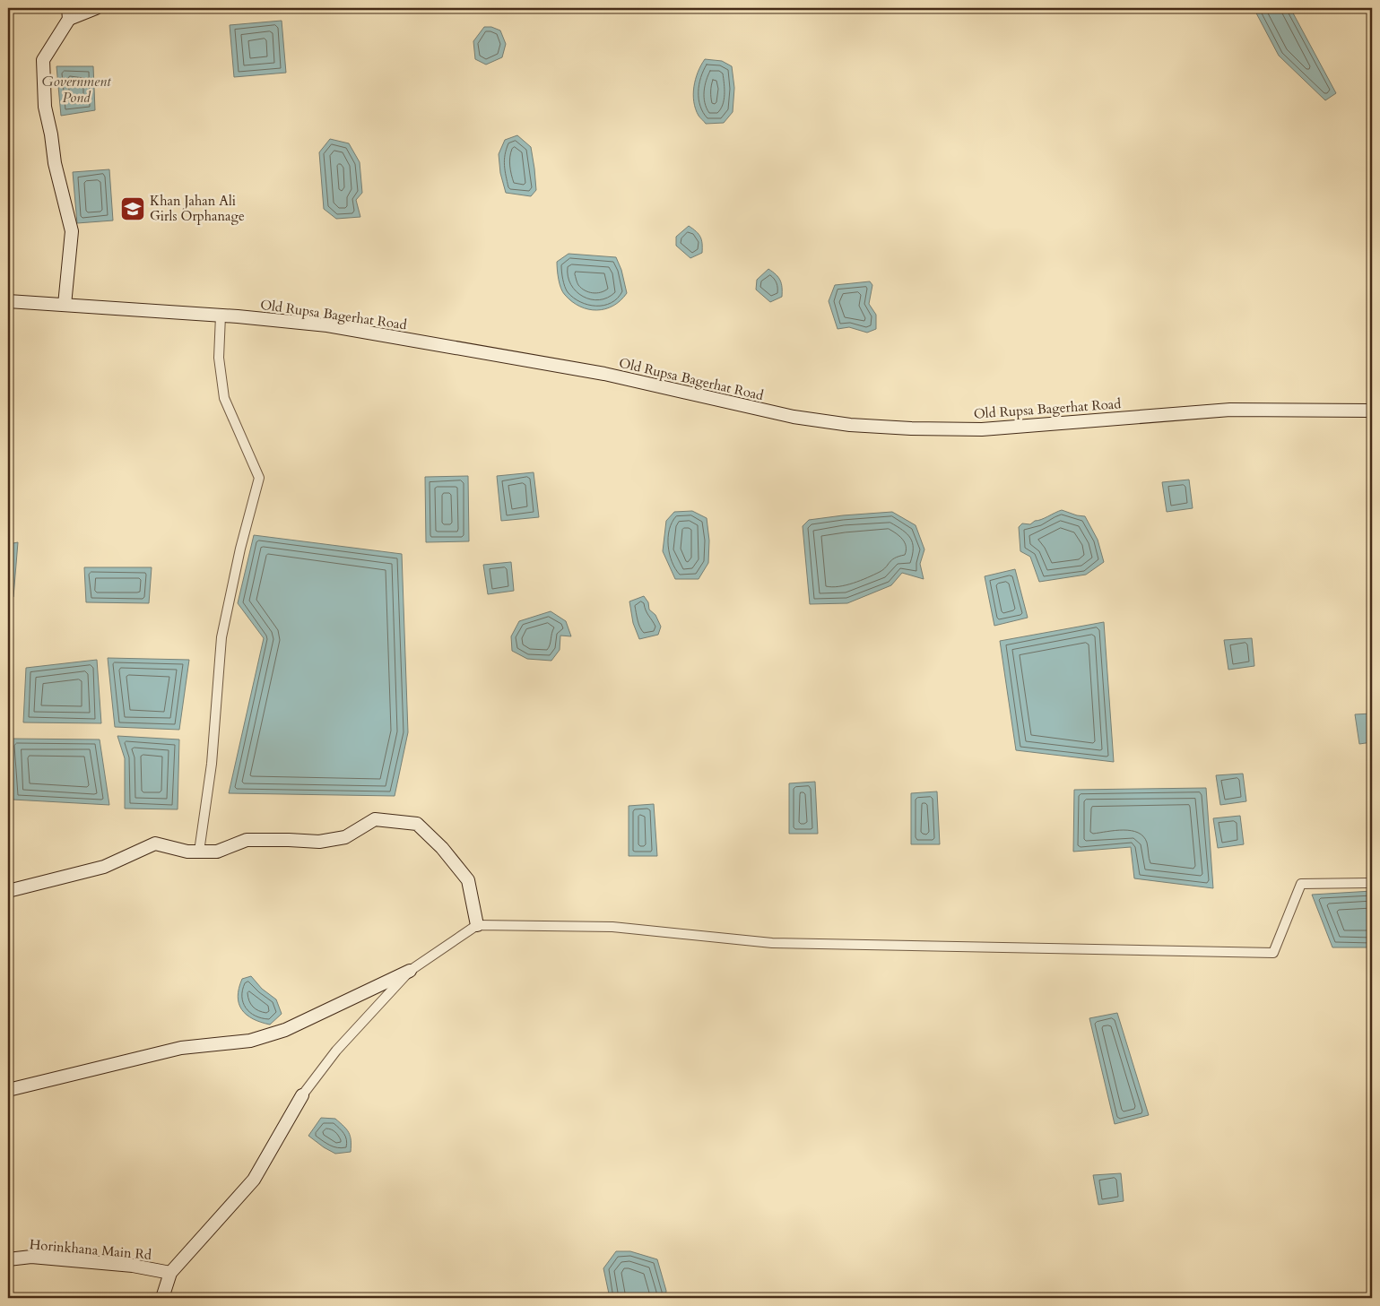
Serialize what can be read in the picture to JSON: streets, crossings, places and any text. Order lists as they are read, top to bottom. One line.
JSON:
{"streets":{"street":["Old Rupsa Bagerhat Road","Horinkhana Main Rd"]},"water":["Government Pond"],"places":{"school or university":["Khan Jahan Ali Girls Orphanage"]}}
